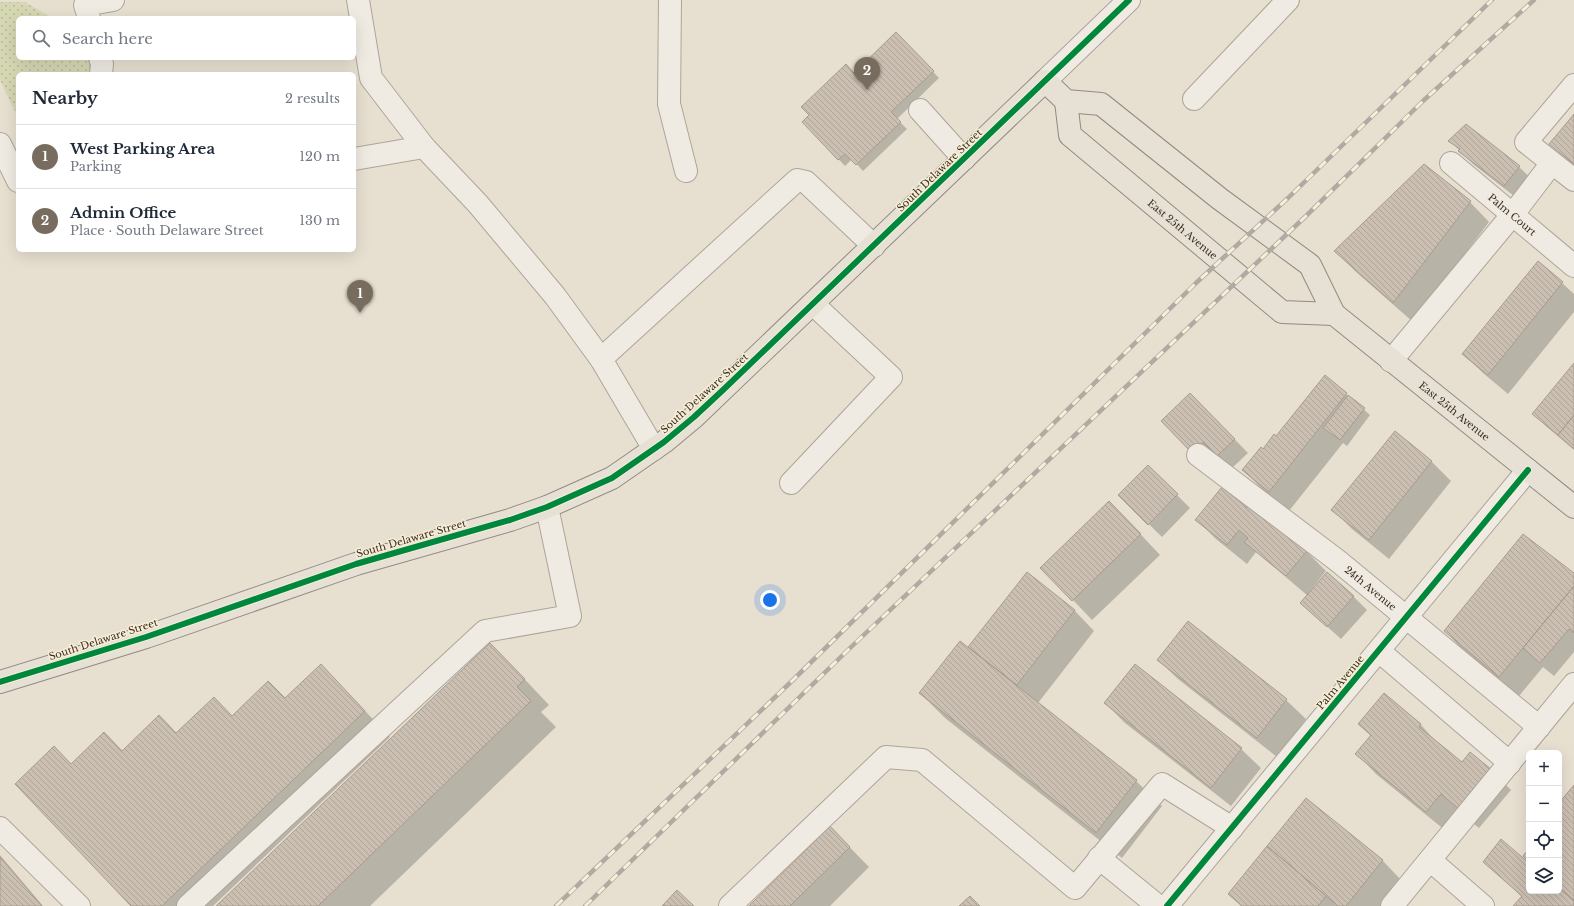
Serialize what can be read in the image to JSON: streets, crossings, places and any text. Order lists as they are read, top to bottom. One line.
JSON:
{"streets":{"main road":["South Delaware Street","East 25th Avenue"],"street":["Palm Court","24th Avenue","Palm Avenue"]},"crossings":[["East 25th Avenue","Palm Avenue"],["24th Avenue","Palm Avenue"]],"page":{"search":"Search here","pins":["2","1"],"heading":["Nearby","2 results"],"list":[{"mark":"1","name":"West Parking Area","note":"Parking","value":"120 m"},{"mark":"2","name":"Admin Office","note":"Place · South Delaware Street","value":"130 m"}],"map_buttons":["+","−"]}}
